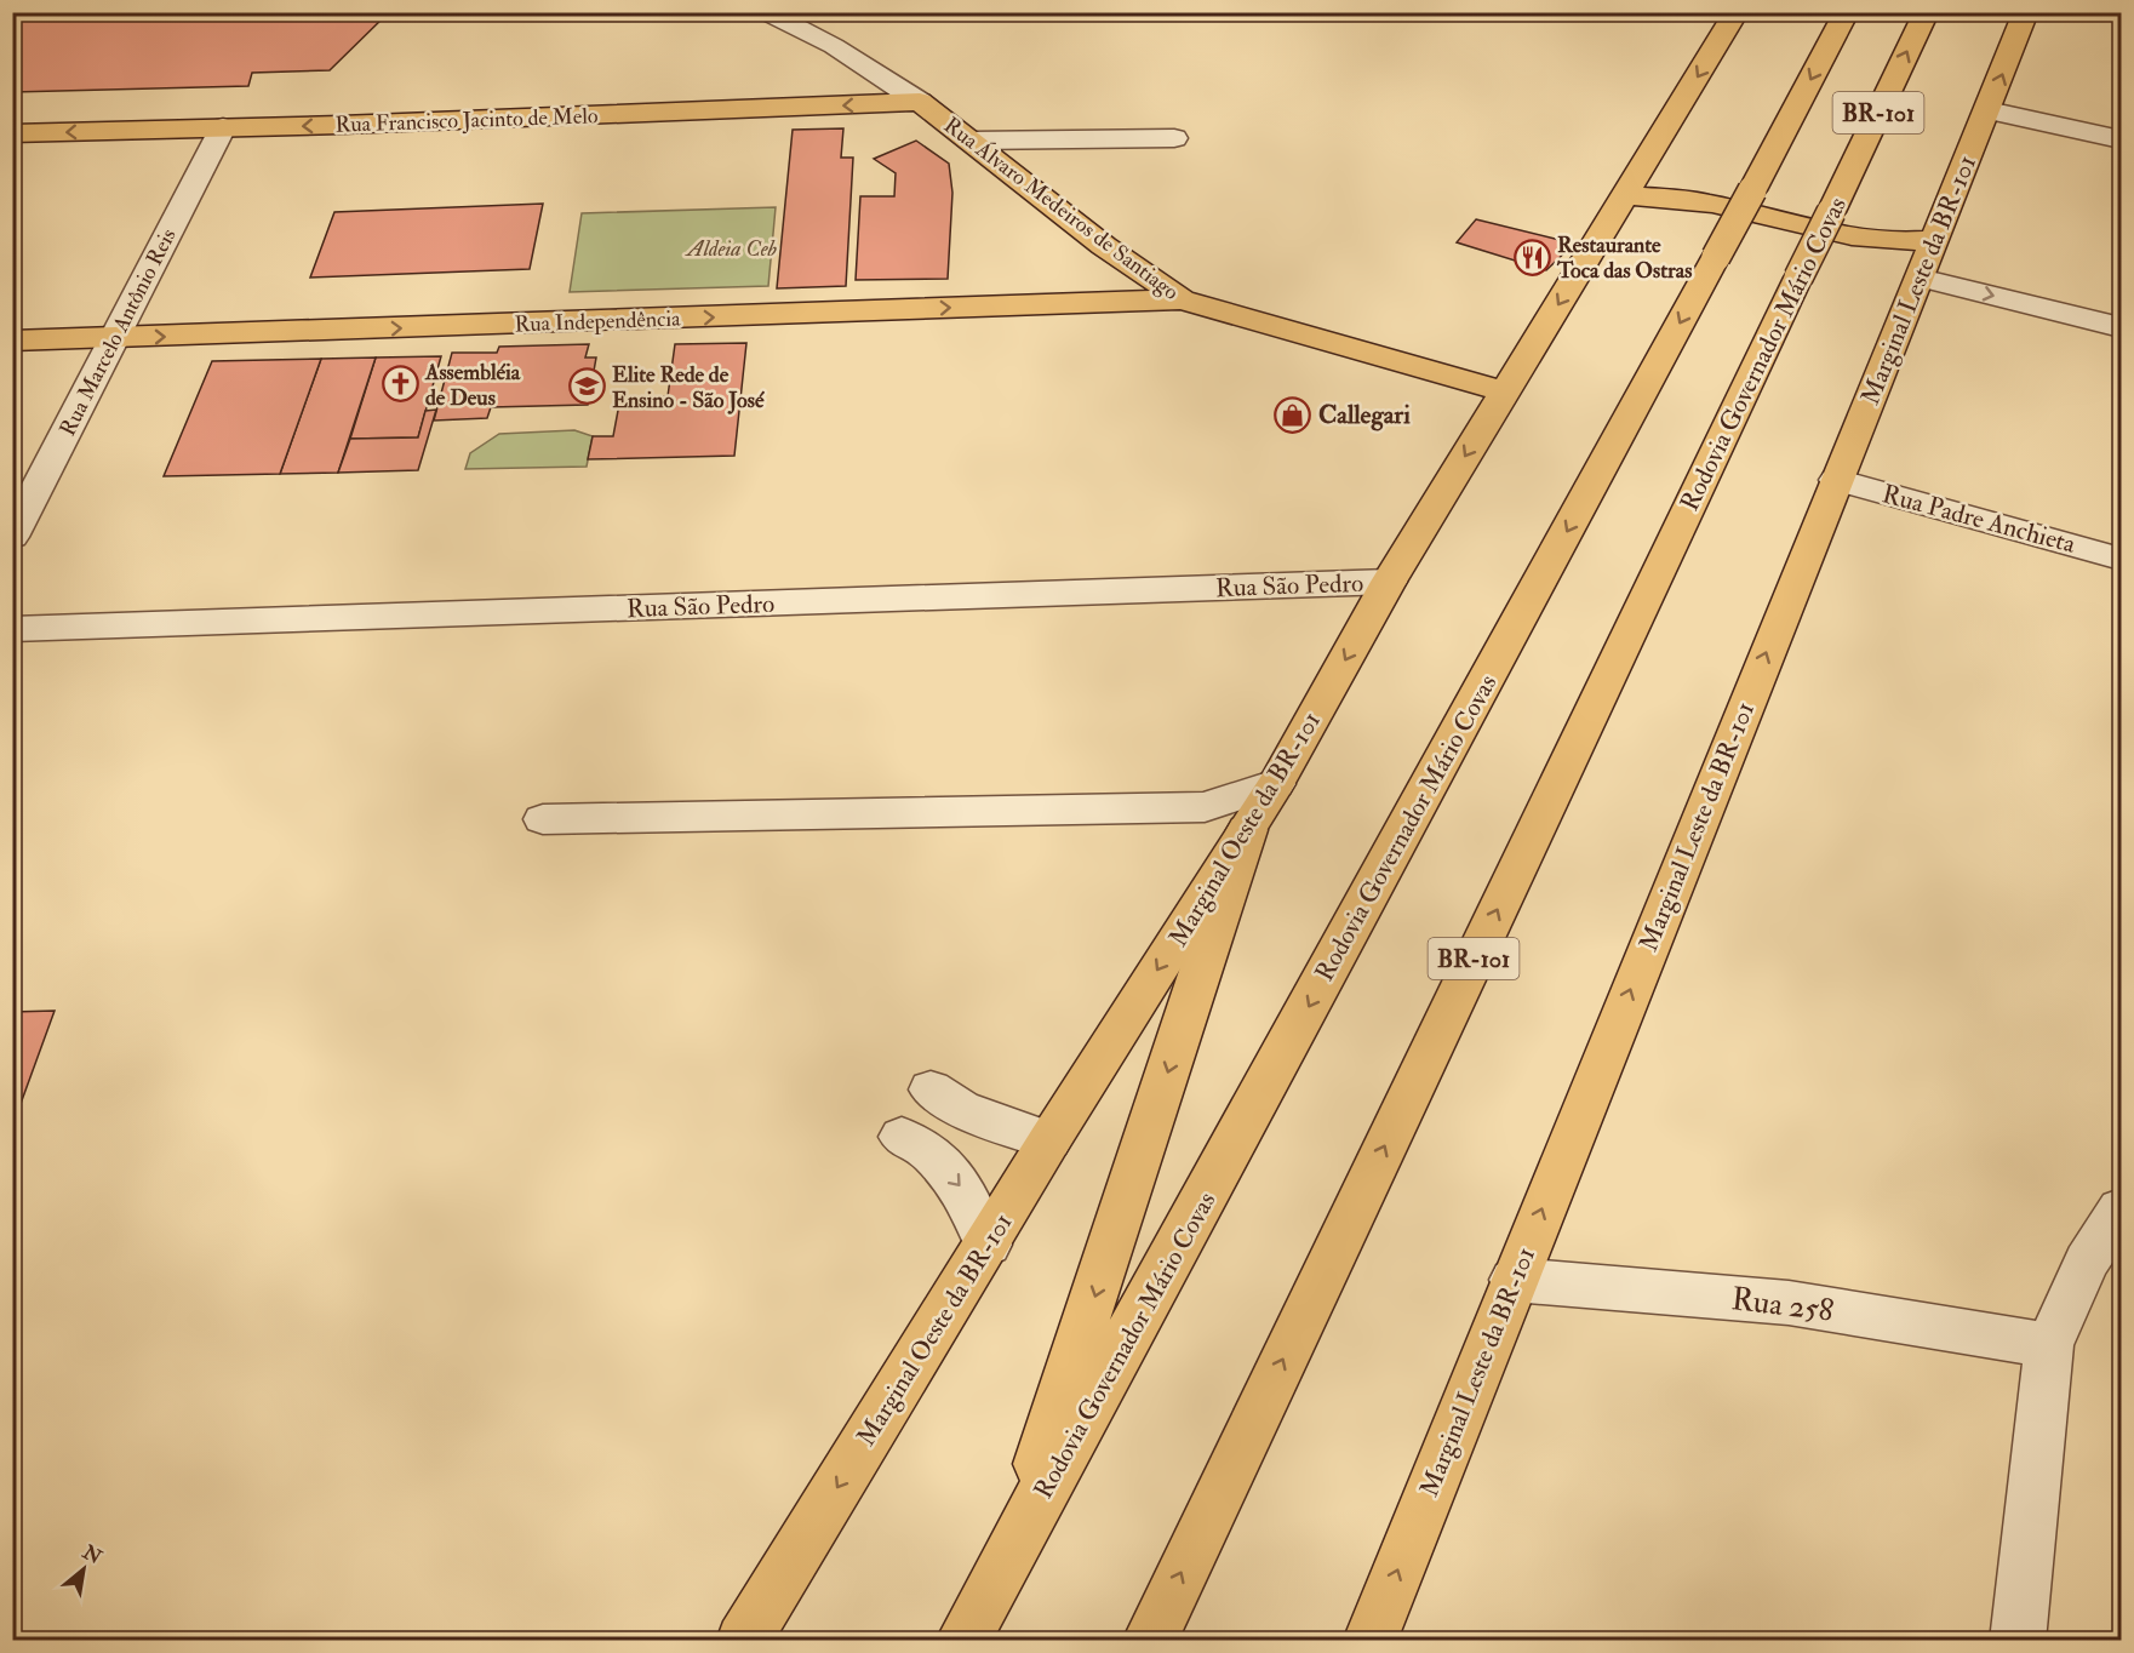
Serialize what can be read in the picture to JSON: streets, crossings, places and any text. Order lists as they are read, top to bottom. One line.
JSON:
{"streets":{"main road":["BR-101","Rua Francisco Jacinto de Melo","Rua Álvaro Medeiros de Santiago","Marginal Leste da BR-101","Rua Independência","Rodovia Governador Mário Covas","Marginal Oeste da BR-101"],"street":["Rua Marcelo Antônio Reis","Rua Padre Anchieta","Rua São Pedro","Rua 258"]},"crossings":[["Rua Francisco Jacinto de Melo","Rua Álvaro Medeiros de Santiago"],["Rua Francisco Jacinto de Melo","Rua Marcelo Antônio Reis"],["Rua Álvaro Medeiros de Santiago","Rua Independência"],["Rua Álvaro Medeiros de Santiago","Marginal Oeste da BR-101"],["Marginal Leste da BR-101","Rua Padre Anchieta"],["Marginal Leste da BR-101","Rua 258"],["Rua Independência","Rua Marcelo Antônio Reis"],["Rua São Pedro","Marginal Oeste da BR-101"]],"one_way":["Rua Francisco Jacinto de Melo","Marginal Leste da BR-101","Rua Independência"],"parks":["Aldeia Ceb"],"places":{"restaurant":["Restaurante Toca das Ostras"],"church":["Assembléia de Deus"],"school or university":["Elite Rede de Ensino - São José"],"shop":["Callegari"]},"north":"top right"}
